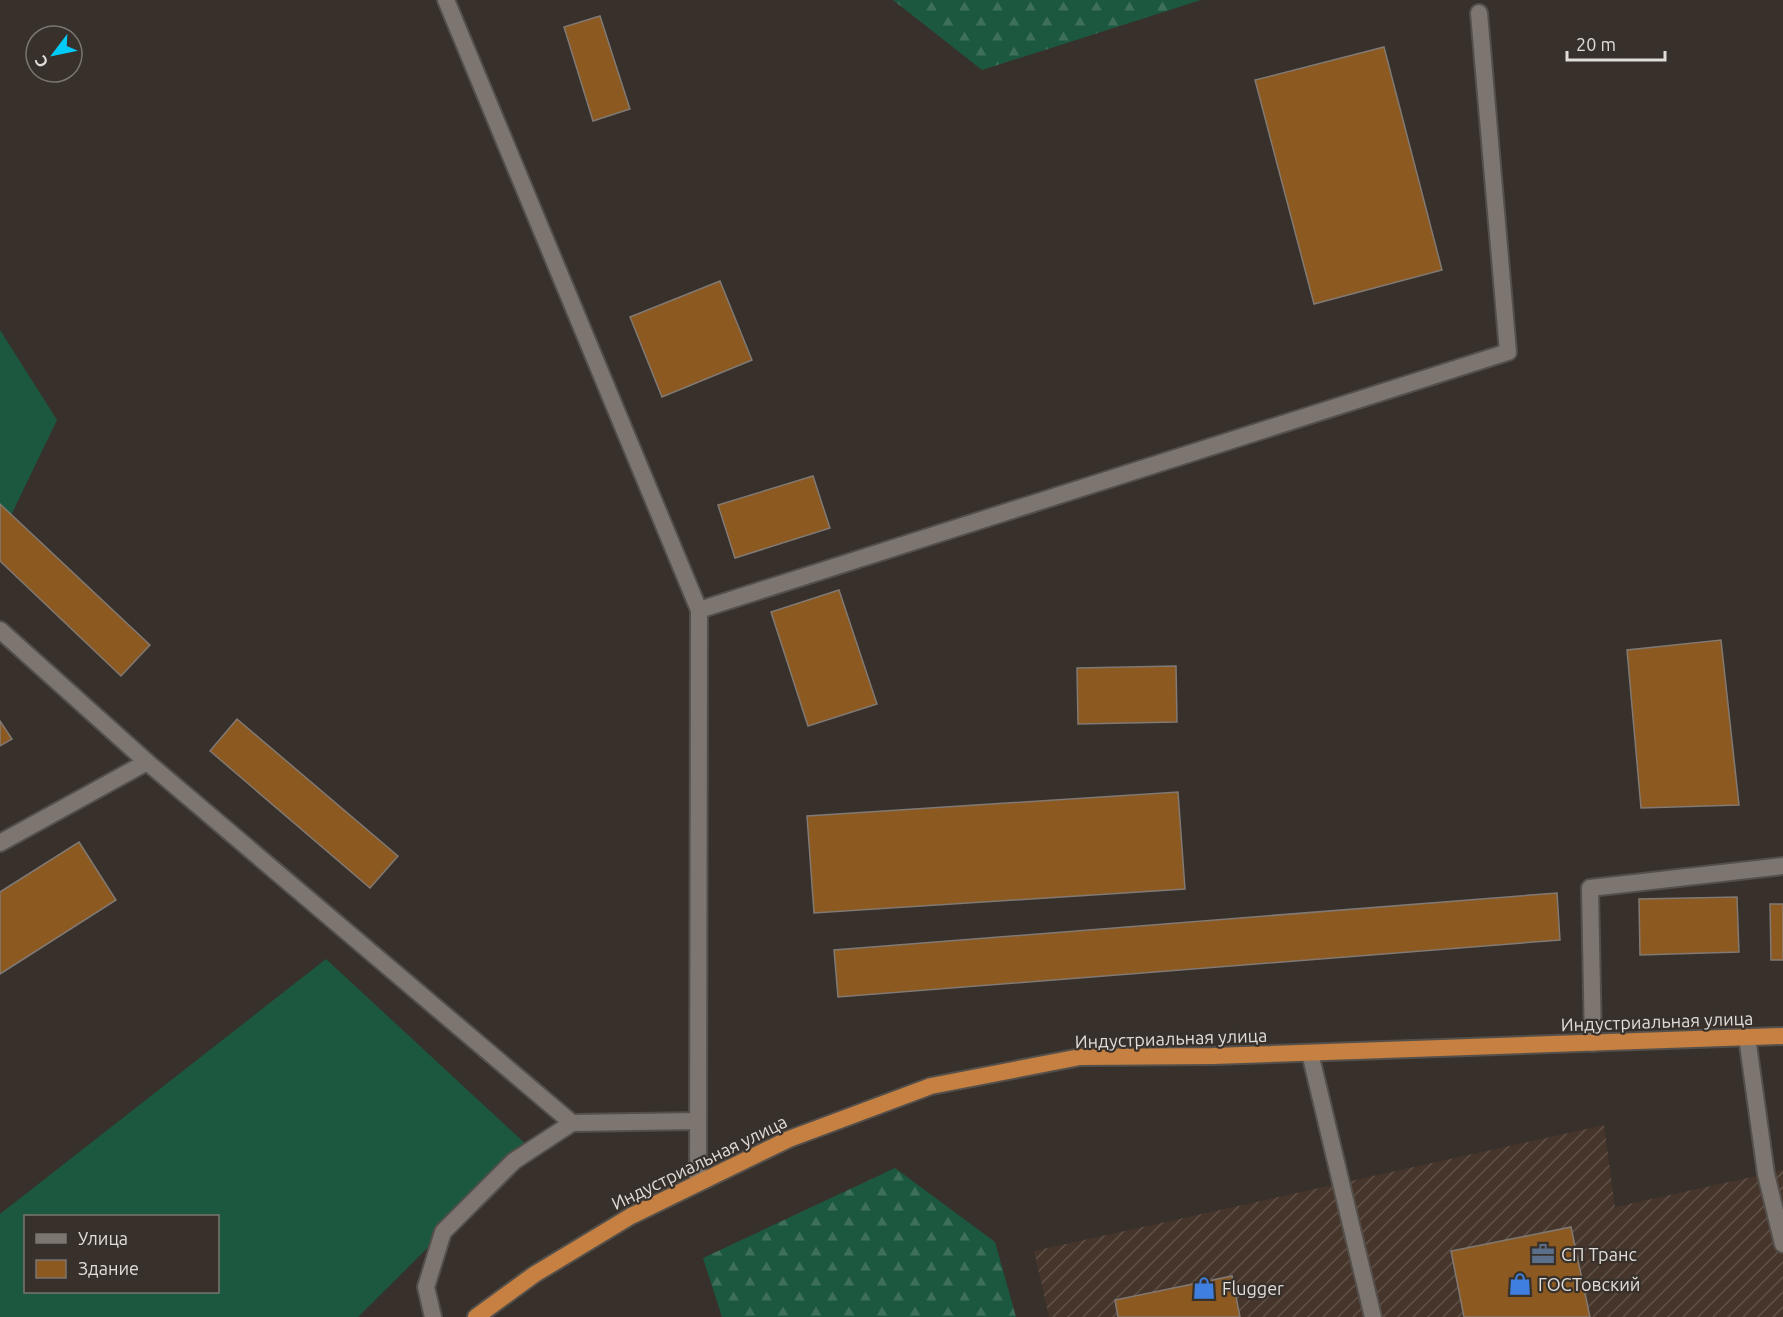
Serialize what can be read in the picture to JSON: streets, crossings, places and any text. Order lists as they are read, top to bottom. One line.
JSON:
{"streets":{"highway":["Индустриальная улица"]},"places":{"office":["СП Транс"],"shop":["ГОСТовский","Flugger"]},"legend":["Улица","Здание"],"scale_bar":"20 m","north":"bottom left"}
